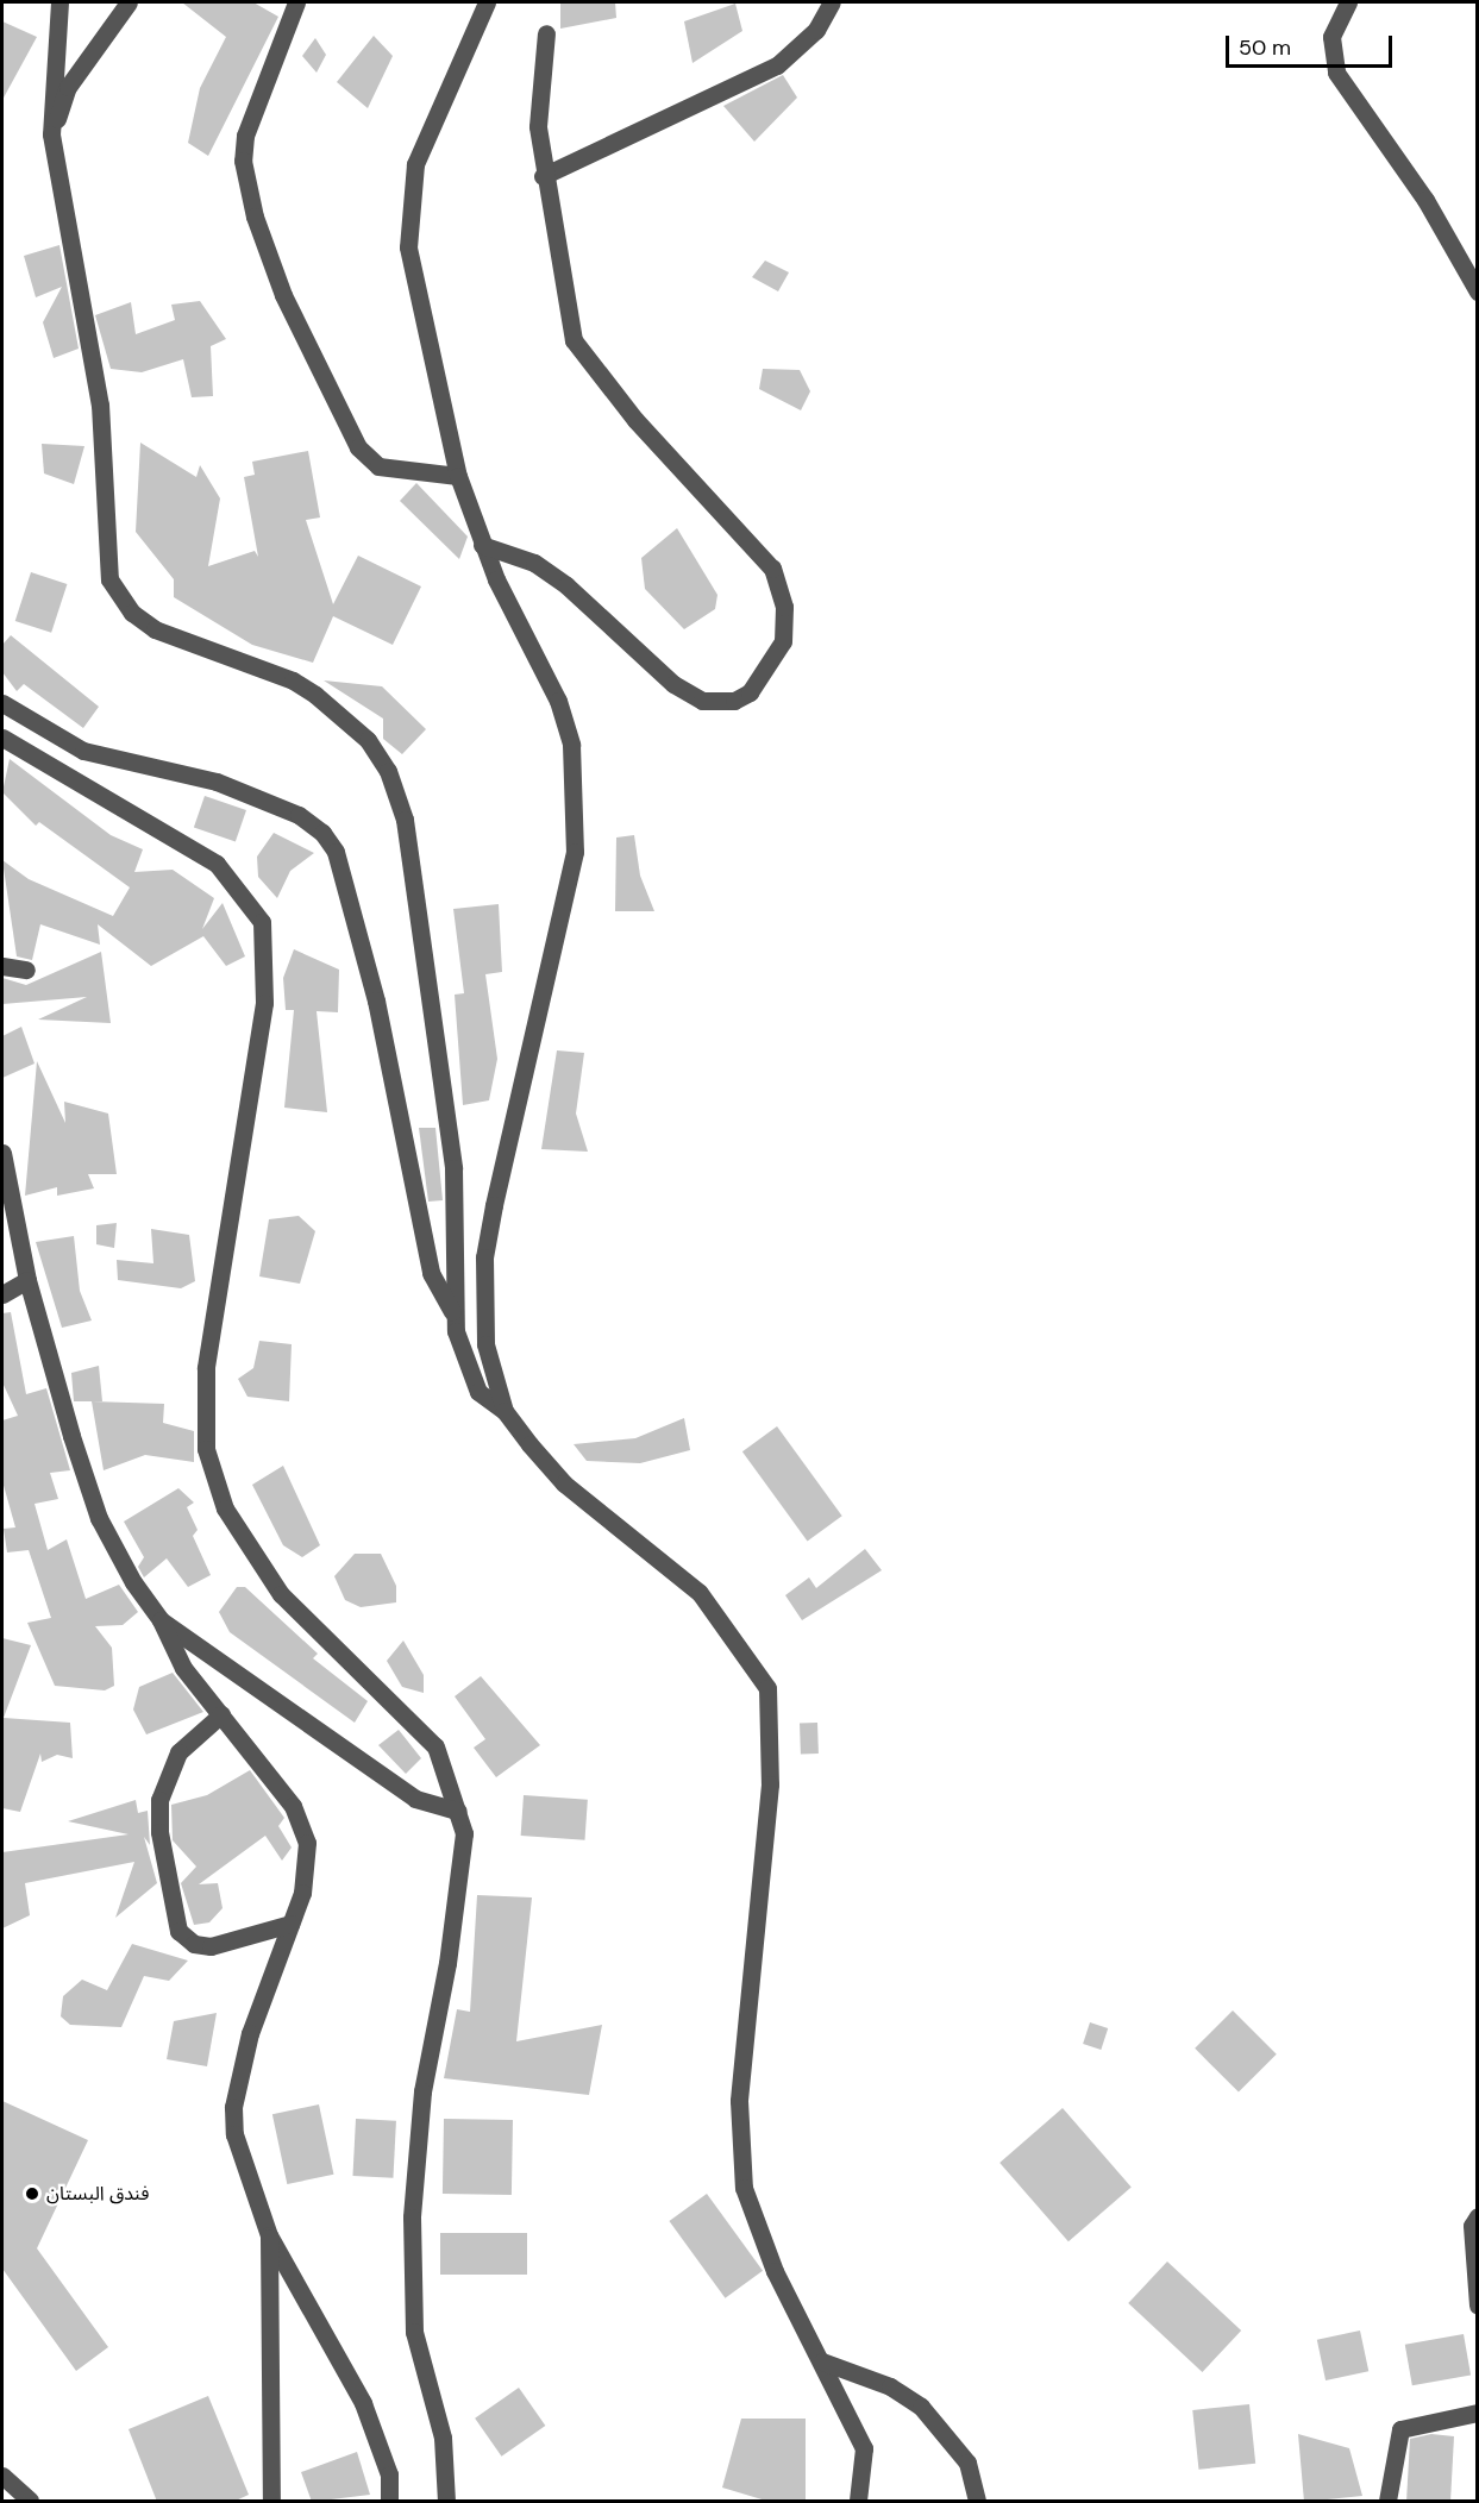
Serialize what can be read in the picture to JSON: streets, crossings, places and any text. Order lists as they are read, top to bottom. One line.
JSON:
{"places":["فندق البستان"],"scale_bar":"50 m"}
